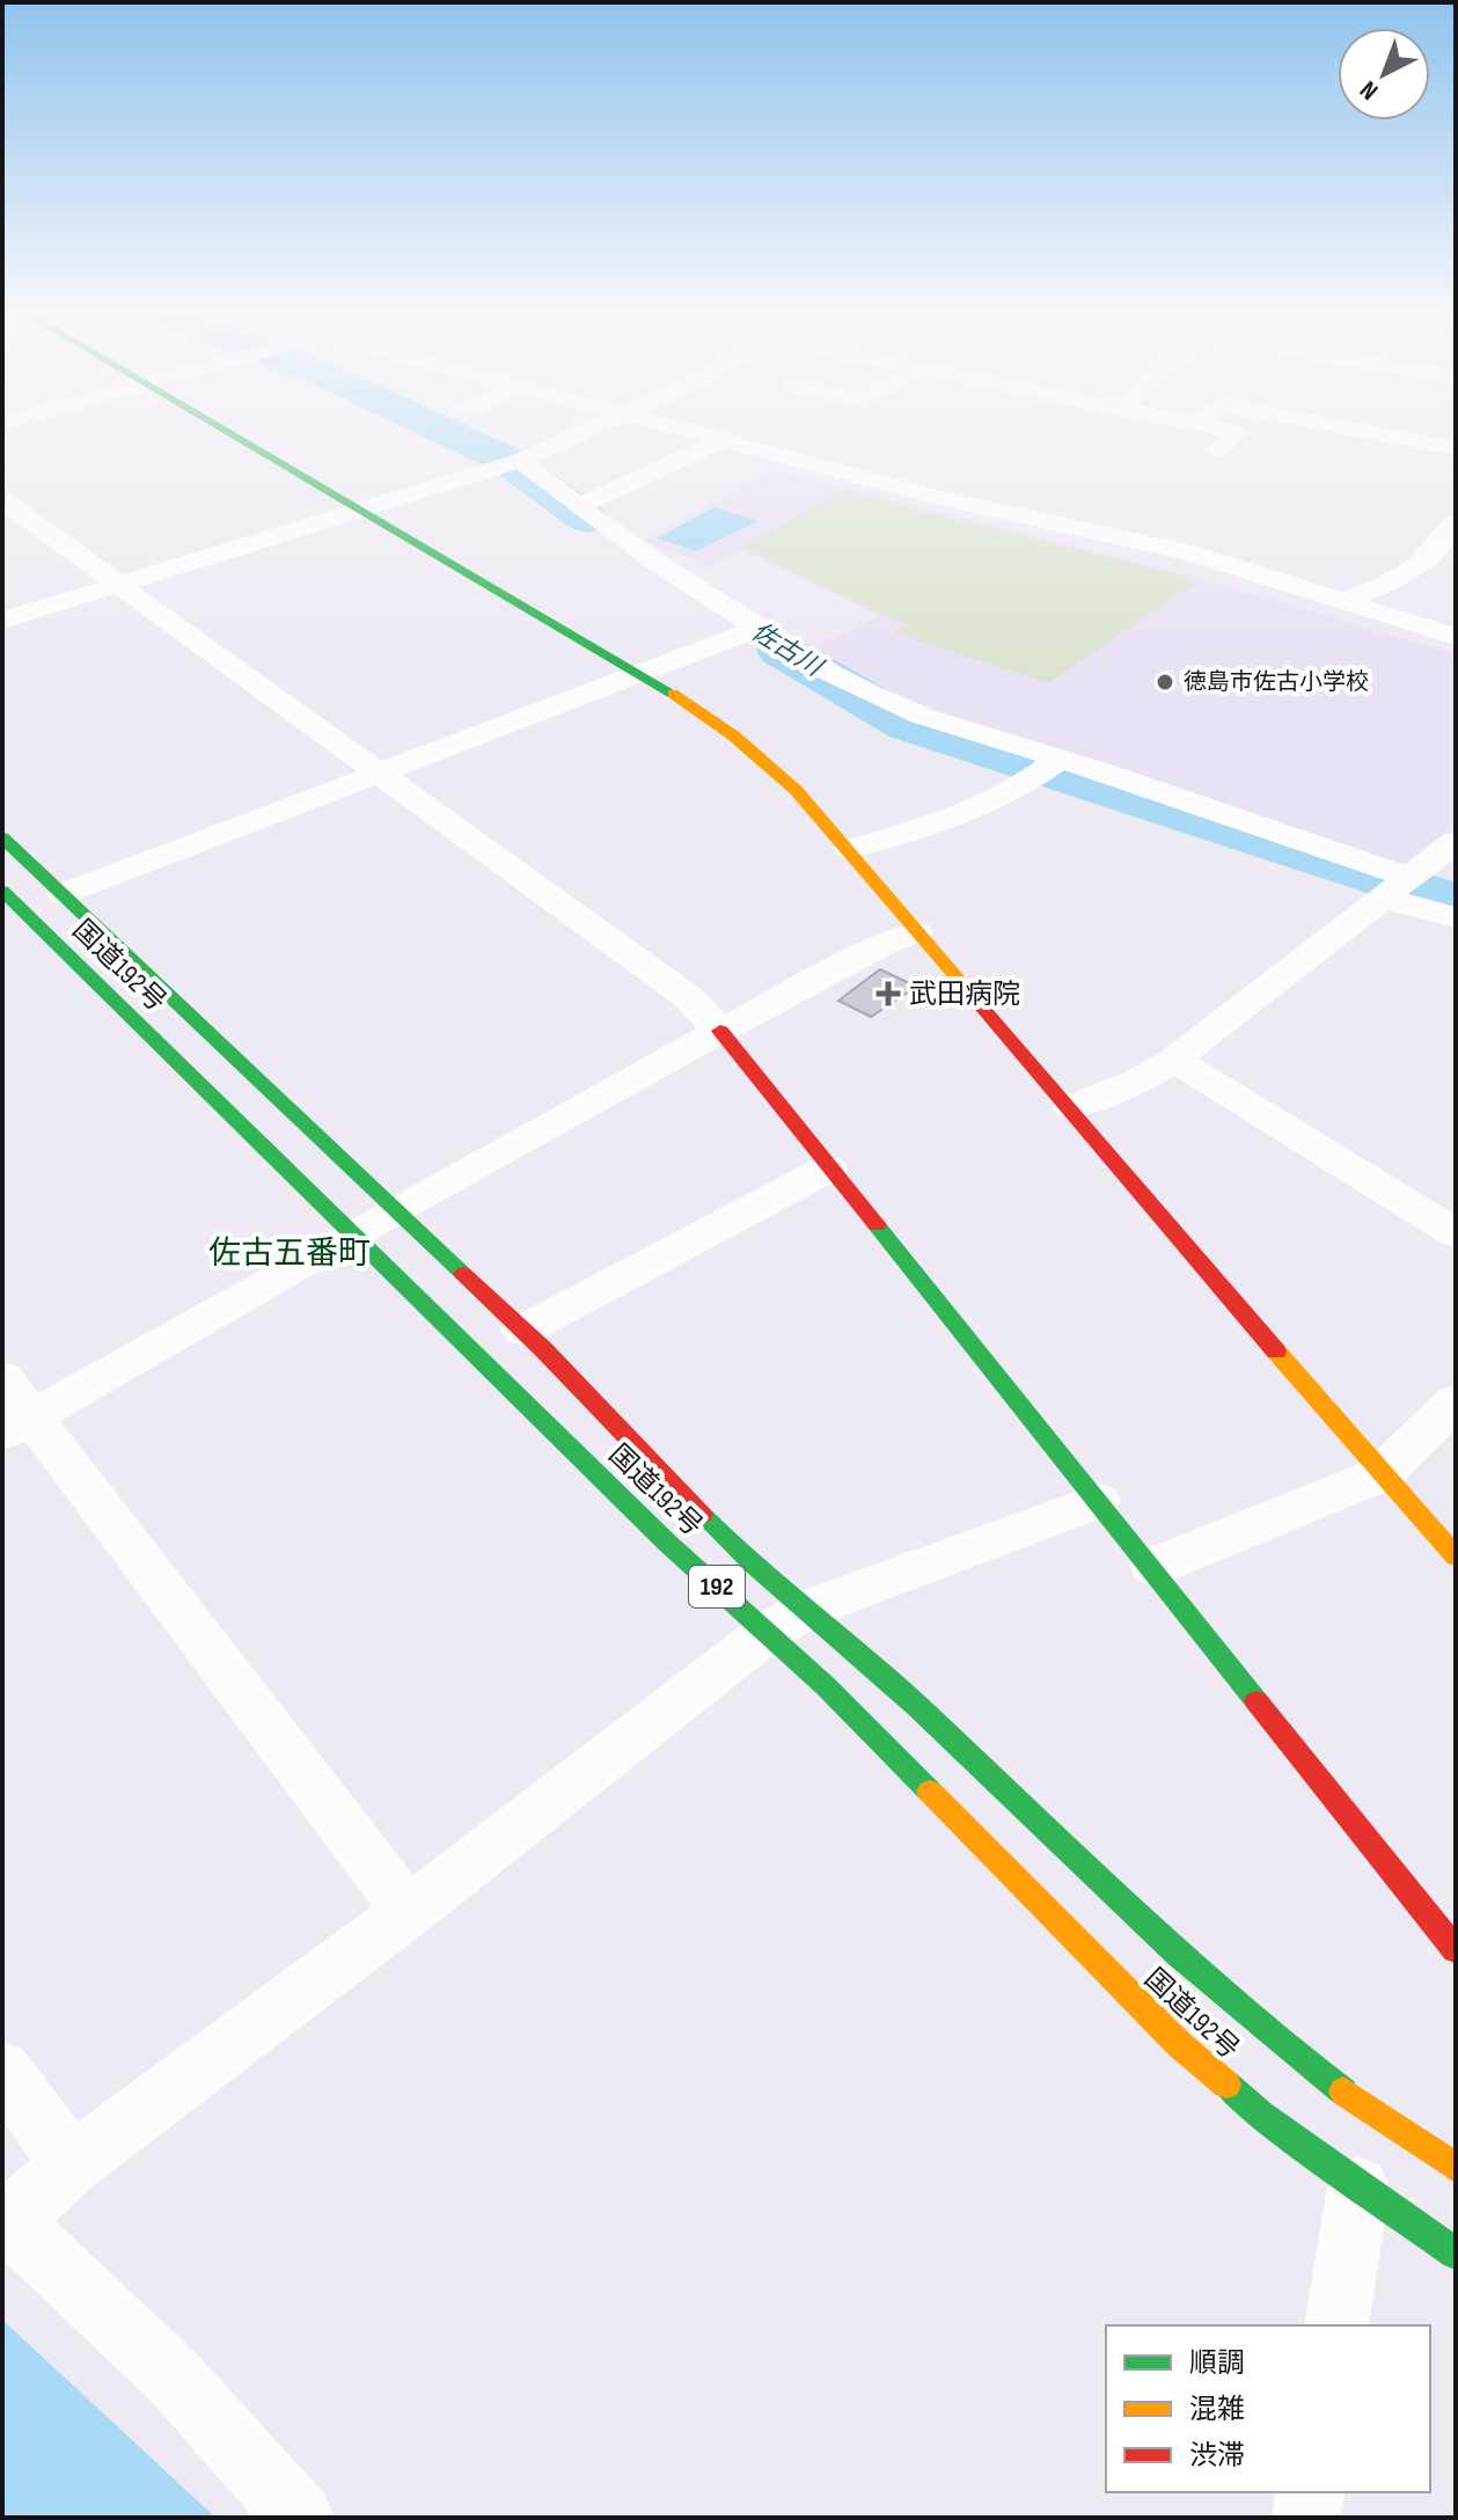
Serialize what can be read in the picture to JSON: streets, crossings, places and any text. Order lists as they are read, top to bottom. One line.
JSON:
{"streets":{"main road":["国道192号","192"]},"districts":["佐古五番町"],"water":["佐古川"],"places":{"other":["徳島市佐古小学校"],"health":["武田病院"]},"legend":["順調","混雑","渋滞"],"north":"bottom left"}
